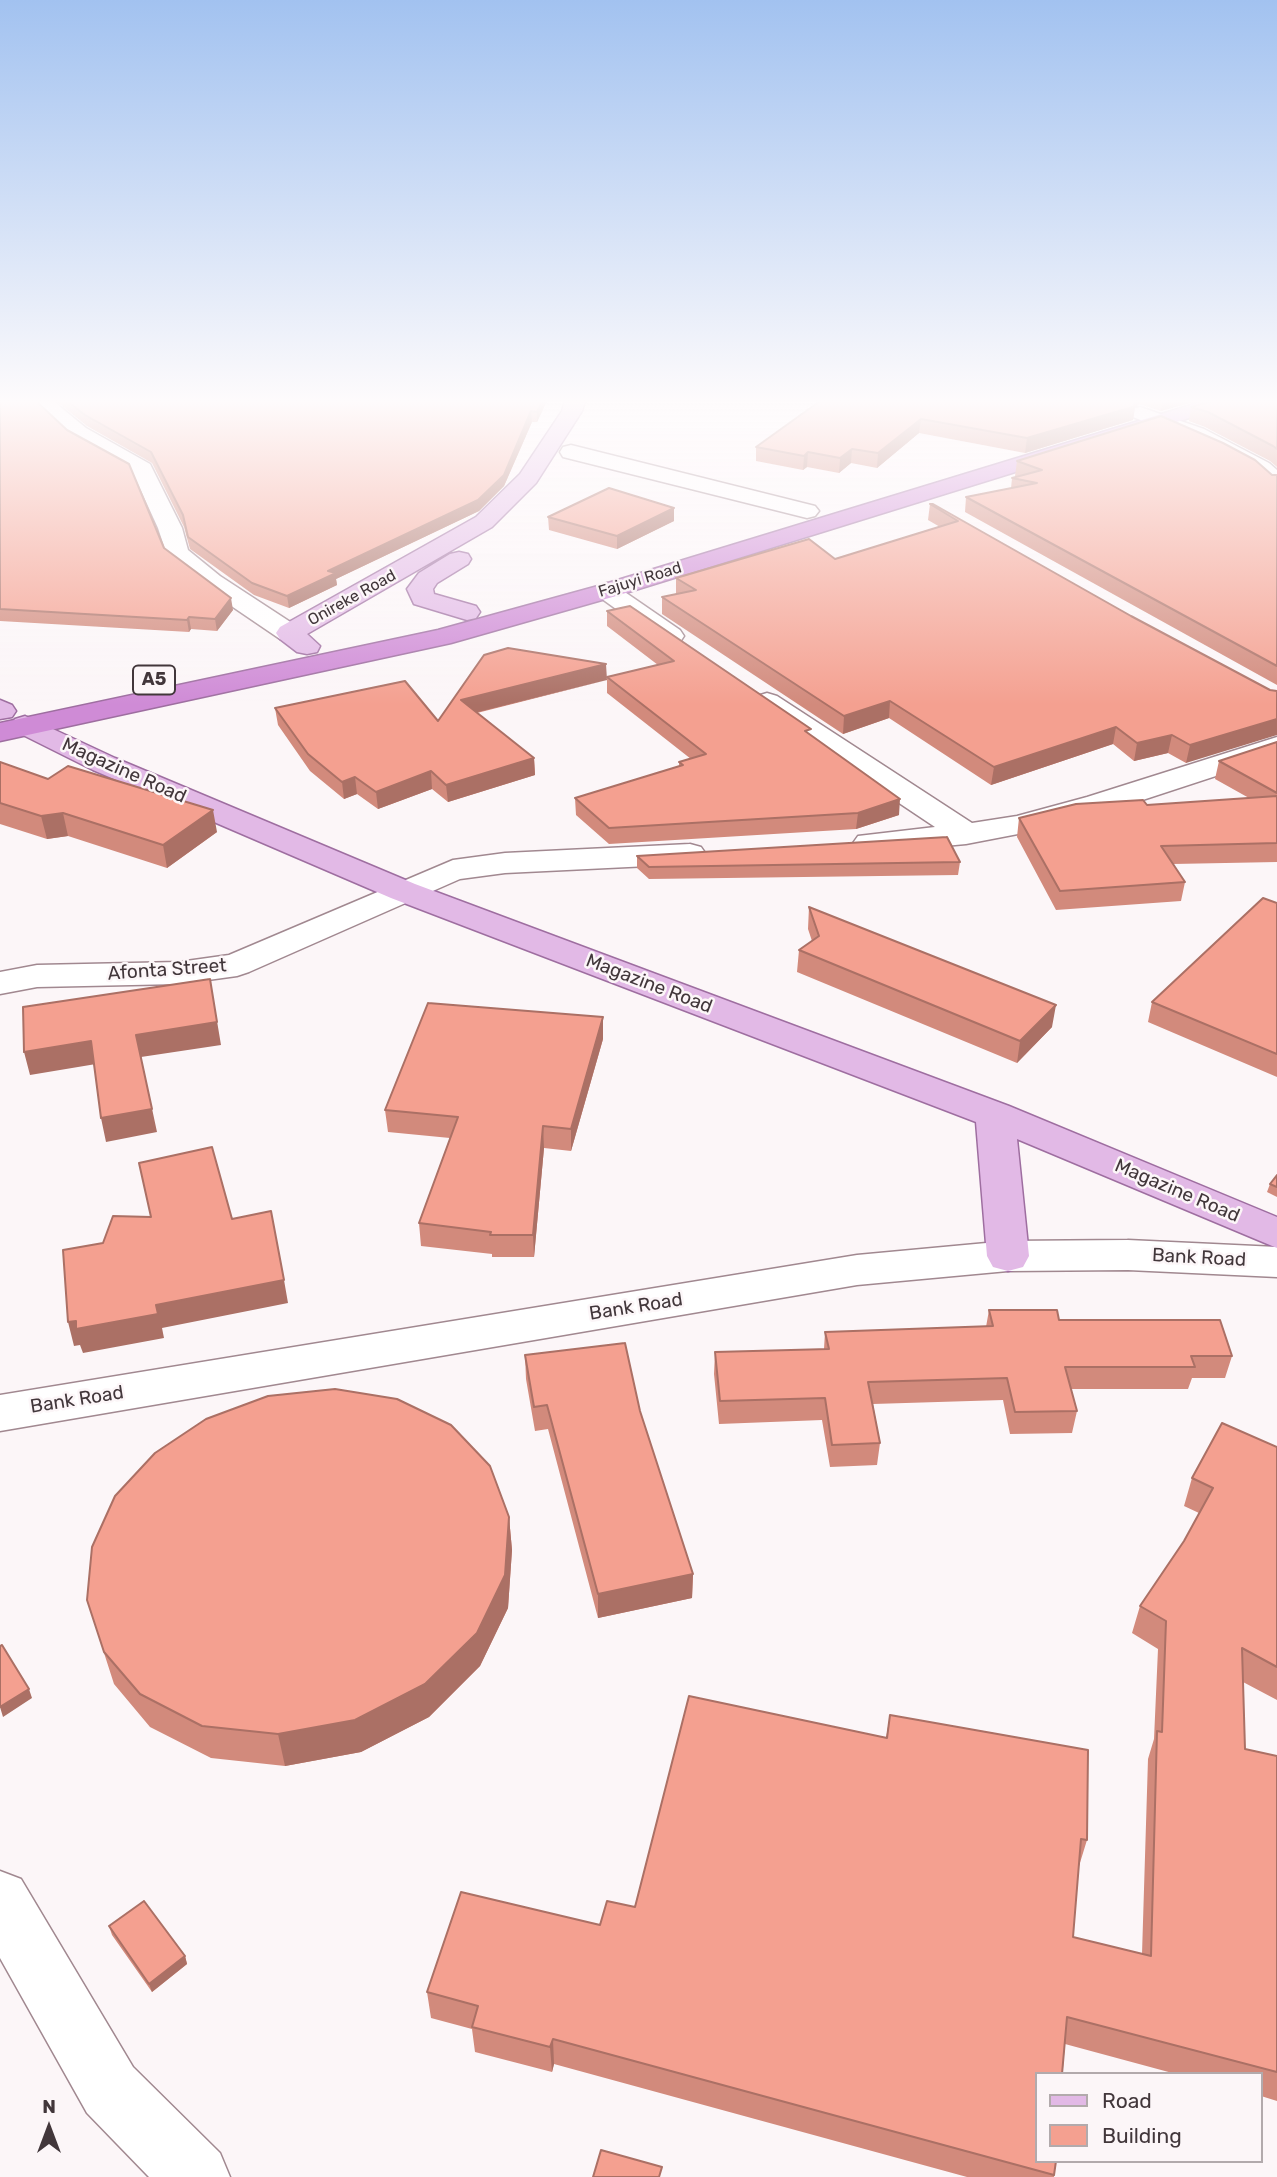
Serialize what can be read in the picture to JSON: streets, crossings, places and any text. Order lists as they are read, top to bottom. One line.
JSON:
{"streets":{"highway":["Fajuyi Road","A5"],"main road":["Onireke Road","Magazine Road"],"street":["Afonta Street","Bank Road"]},"crossings":[["Fajuyi Road","Onireke Road"],["Fajuyi Road","A5"],["Onireke Road","A5"],["A5","Magazine Road"],["Magazine Road","Afonta Street"]],"legend":["Road","Building"],"north":"top"}
